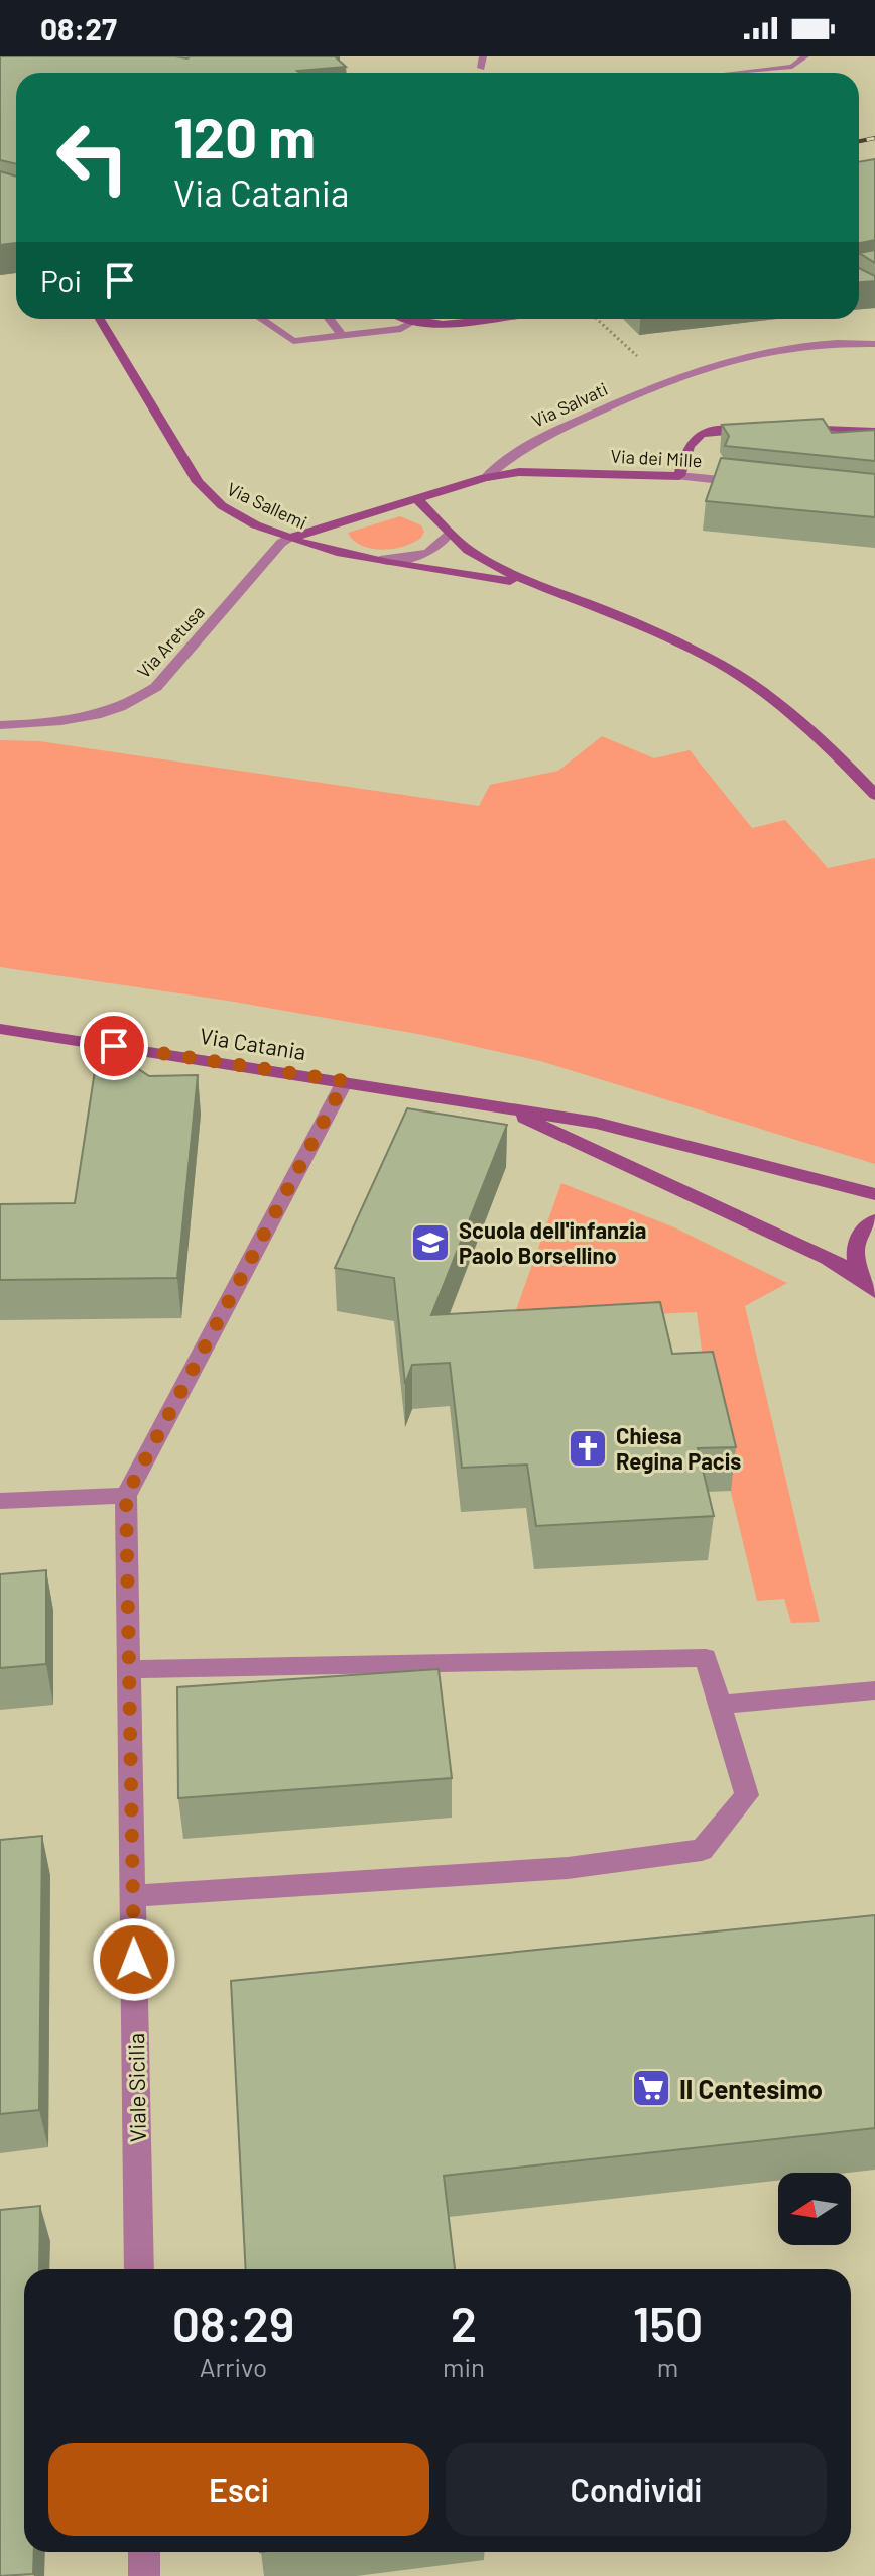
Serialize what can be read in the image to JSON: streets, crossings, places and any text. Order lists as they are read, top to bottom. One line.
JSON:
{"streets":{"street":["Via Salvati","Via dei Mille","Via Sallemi","Via Aretusa","Via Catania","Viale Sicilia"]},"crossings":[["Via Salvati","Via dei Mille"],["Via Salvati","Via Sallemi"],["Via Salvati","Via Aretusa"],["Via Sallemi","Via Aretusa"],["Via Catania","Viale Sicilia"]],"places":{"school or university":["Scuola dell'infanzia Paolo Borsellino"],"church":["Chiesa Regina Pacis"],"supermarket":["Il Centesimo"]},"north":"left","page":{"status":"08:27","turn":["120 m","Via Catania"],"then":"Poi","eta":["08:29","Arrivo","2","min","150","m"],"buttons":["Esci","Condividi"]}}
